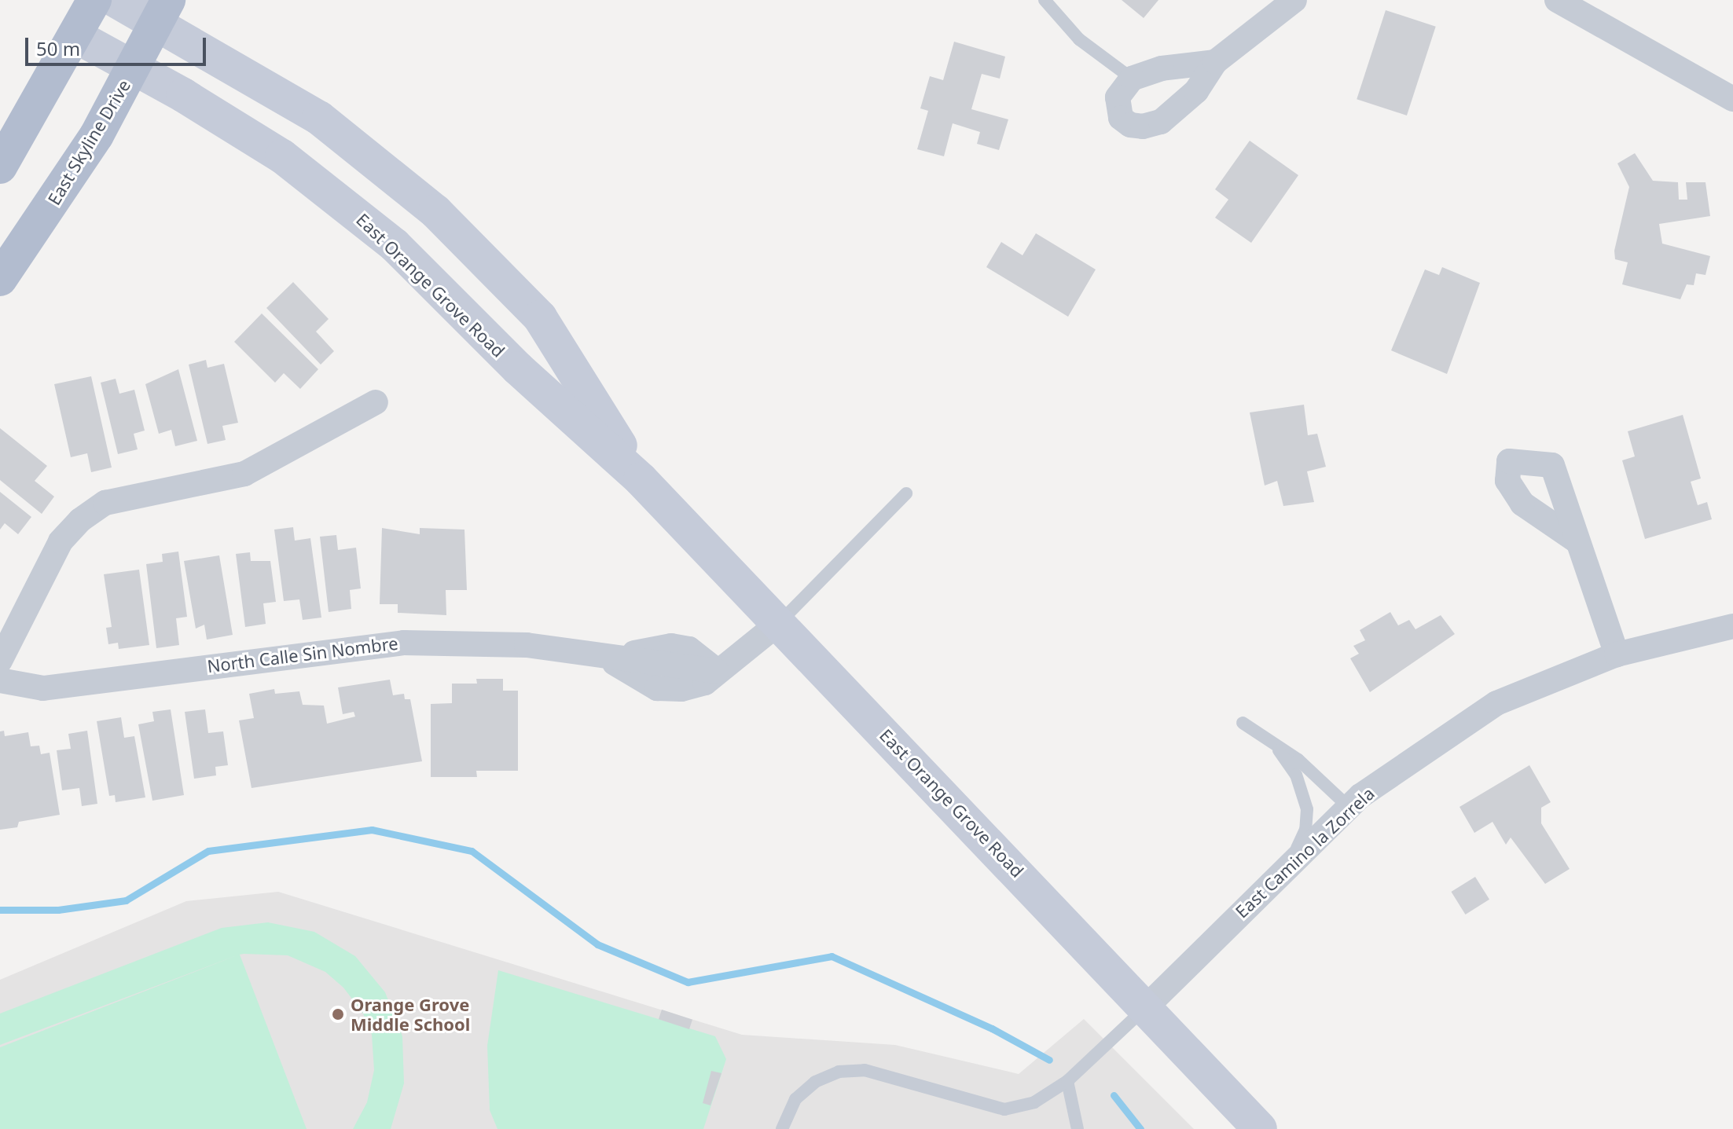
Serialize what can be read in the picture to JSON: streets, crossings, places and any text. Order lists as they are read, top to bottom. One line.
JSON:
{"streets":{"main road":["East Skyline Drive","East Orange Grove Road"],"street":["North Calle Sin Nombre","East Camino la Zorrela"]},"crossings":[["East Skyline Drive","East Orange Grove Road"],["East Orange Grove Road","North Calle Sin Nombre"],["East Orange Grove Road","East Camino la Zorrela"]],"places":["Orange Grove Middle School"],"scale_bar":"50 m"}
